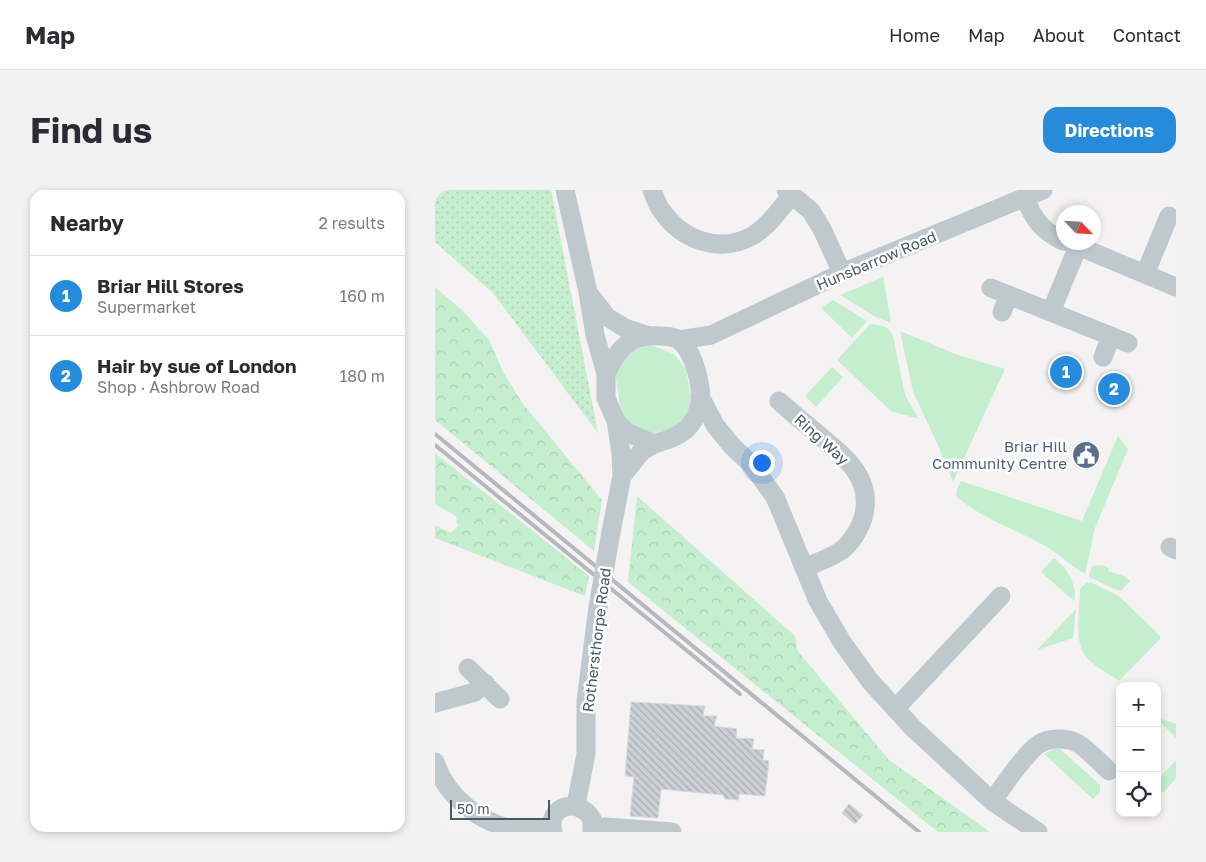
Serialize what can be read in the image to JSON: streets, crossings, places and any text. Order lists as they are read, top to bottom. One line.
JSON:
{"streets":{"street":["Hunsbarrow Road","Ring Way","Rothersthorpe Road"]},"places":{"public building":["Briar Hill Community Centre"]},"scale_bar":"50 m","north":"bottom right","page":{"header":"Map","nav":["Home","Map","About","Contact"],"buttons":"Directions","title":"Find us","heading":["Nearby","2 results"],"list":[{"mark":"1","name":"Briar Hill Stores","note":"Supermarket","value":"160 m"},{"mark":"2","name":"Hair by sue of London","note":"Shop · Ashbrow Road","value":"180 m"}],"pins":["1","2"],"map_buttons":["+","−"],"scale":"50 m"}}
